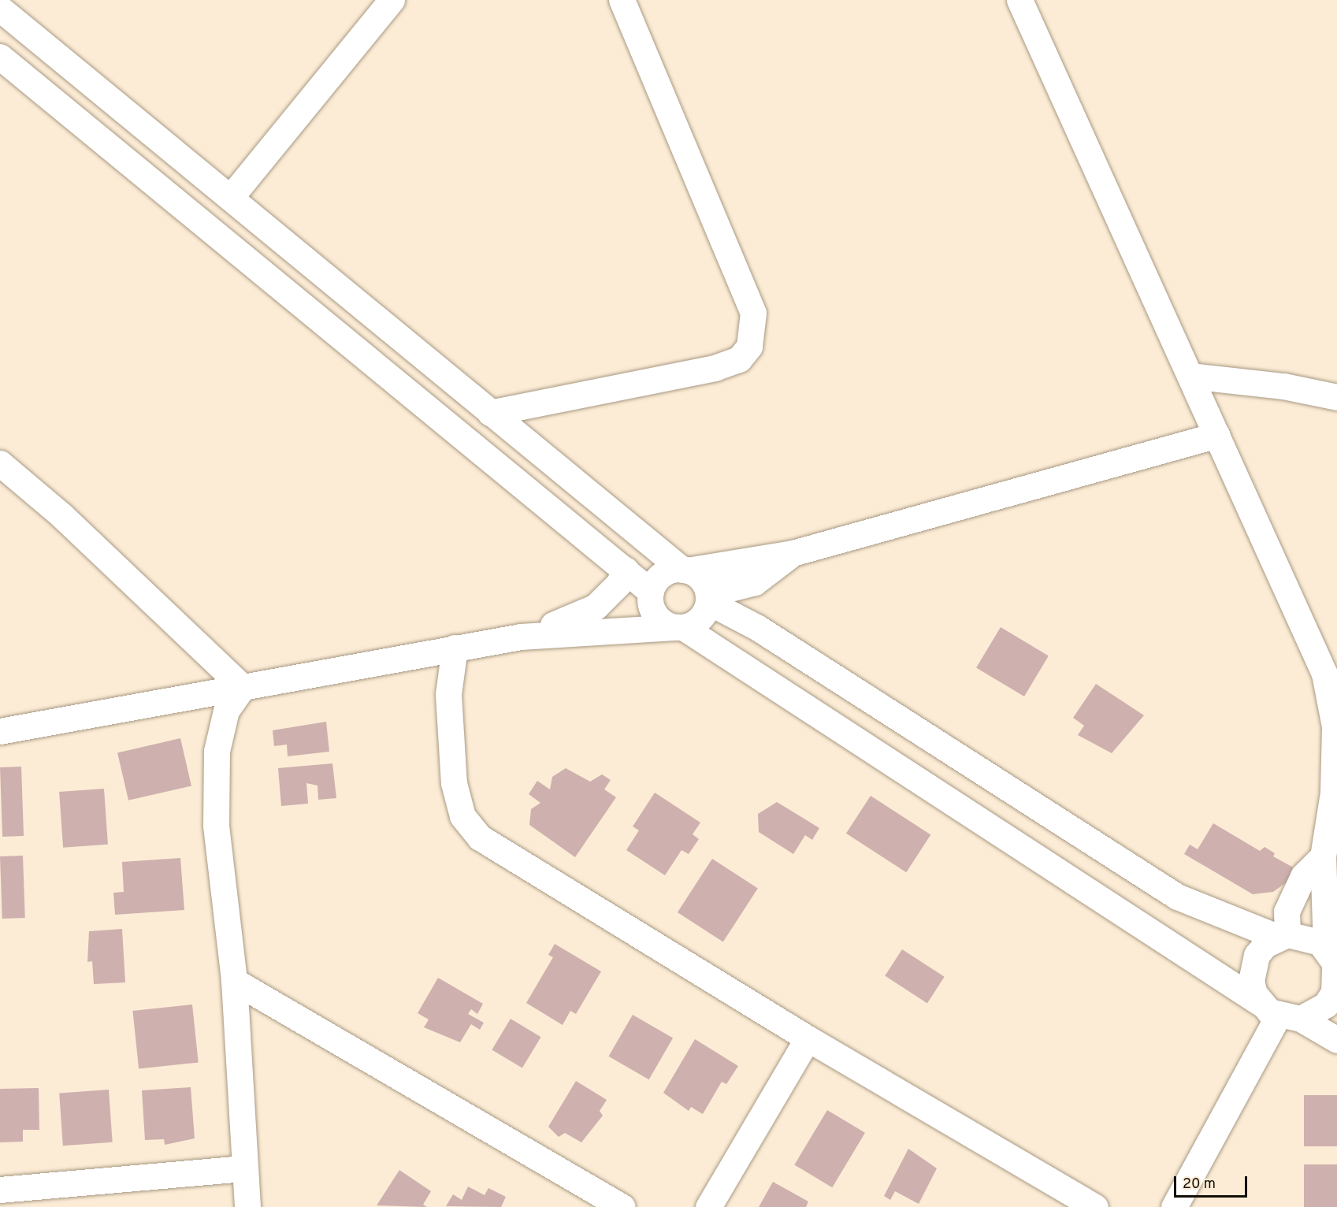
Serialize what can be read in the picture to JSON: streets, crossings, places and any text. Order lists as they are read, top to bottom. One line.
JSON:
{"scale_bar":"20 m"}
